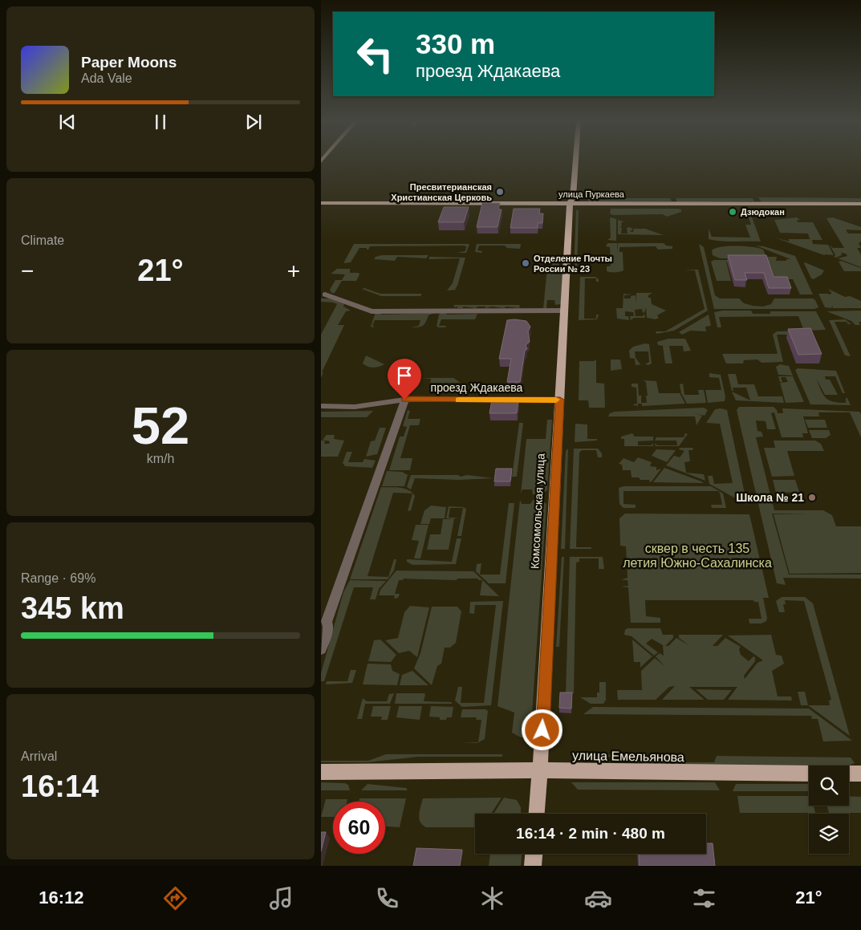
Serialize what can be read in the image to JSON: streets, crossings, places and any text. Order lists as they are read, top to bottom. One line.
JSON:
{"streets":{"main road":["улица Пуркаева","Комсомольская улица","улица Емельянова"],"street":["проезд Ждакаева"]},"crossings":[["улица Пуркаева","Комсомольская улица"],["проезд Ждакаева","Комсомольская улица"],["Комсомольская улица","улица Емельянова"]],"parks":["сквер в честь 135 летия Южно-Сахалинска"],"places":["Пресвитерианская Христианская Церковь","Дзюдокан","Отделение Почты России № 23","Школа № 21"],"page":{"turn":["330 m","проезд Ждакаева"],"song":["Paper Moons","Ada Vale"],"tile":["Climate",["52","km/h"],["Range · 69%","345 km"],["Arrival","16:14"]],"heat":["−","21°","+"],"limit":"60","trip":"16:14 · 2 min · 480 m","tabs":["16:12","21°"]}}
